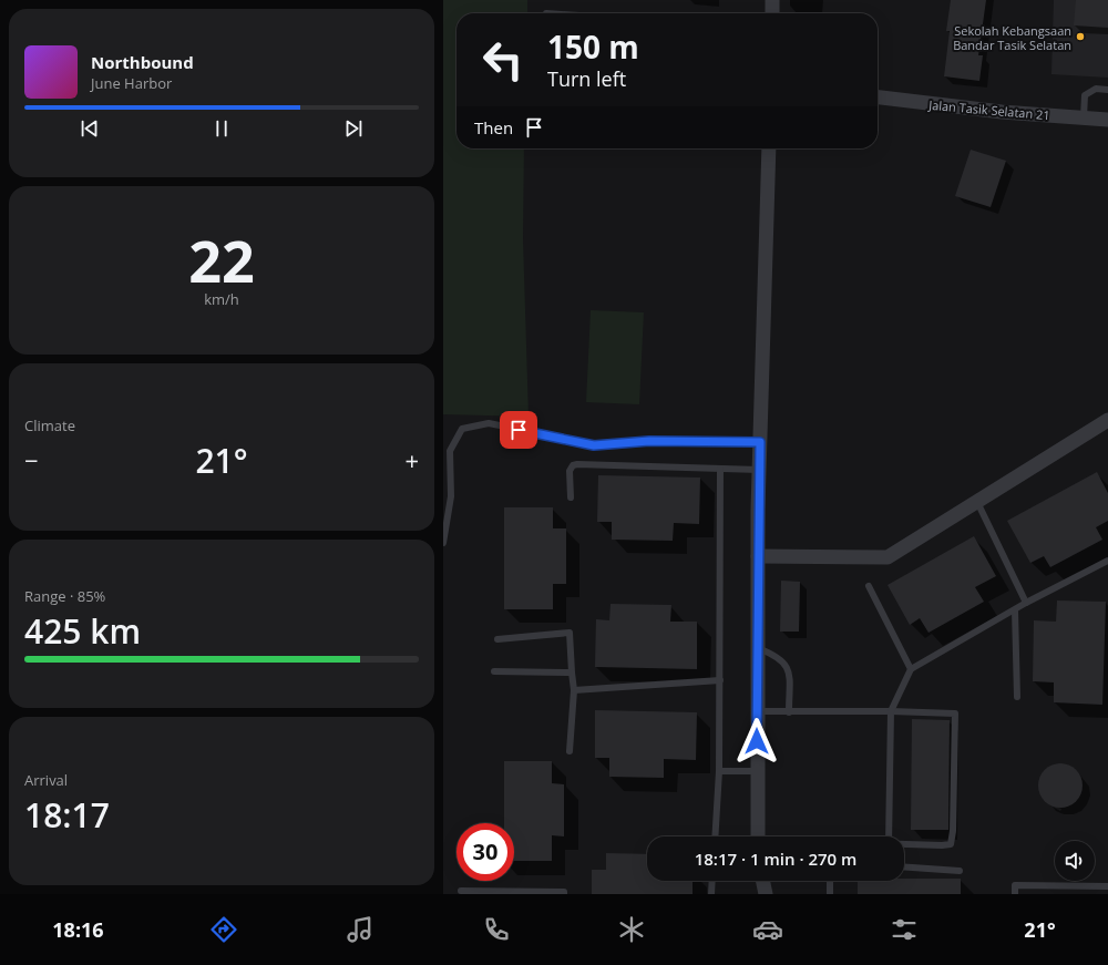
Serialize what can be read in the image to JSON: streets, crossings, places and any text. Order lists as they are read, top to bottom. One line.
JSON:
{"streets":{"street":["Jalan Tasik Selatan 21"]},"places":["Sekolah Kebangsaan Bandar Tasik Selatan"],"page":{"turn":["150 m","Turn left"],"song":["Northbound","June Harbor"],"then":"Then","tile":[["22","km/h"],"Climate",["Range · 85%","425 km"],["Arrival","18:17"]],"heat":["−","21°","+"],"limit":"30","trip":"18:17 · 1 min · 270 m","tabs":["18:16","21°"]}}
